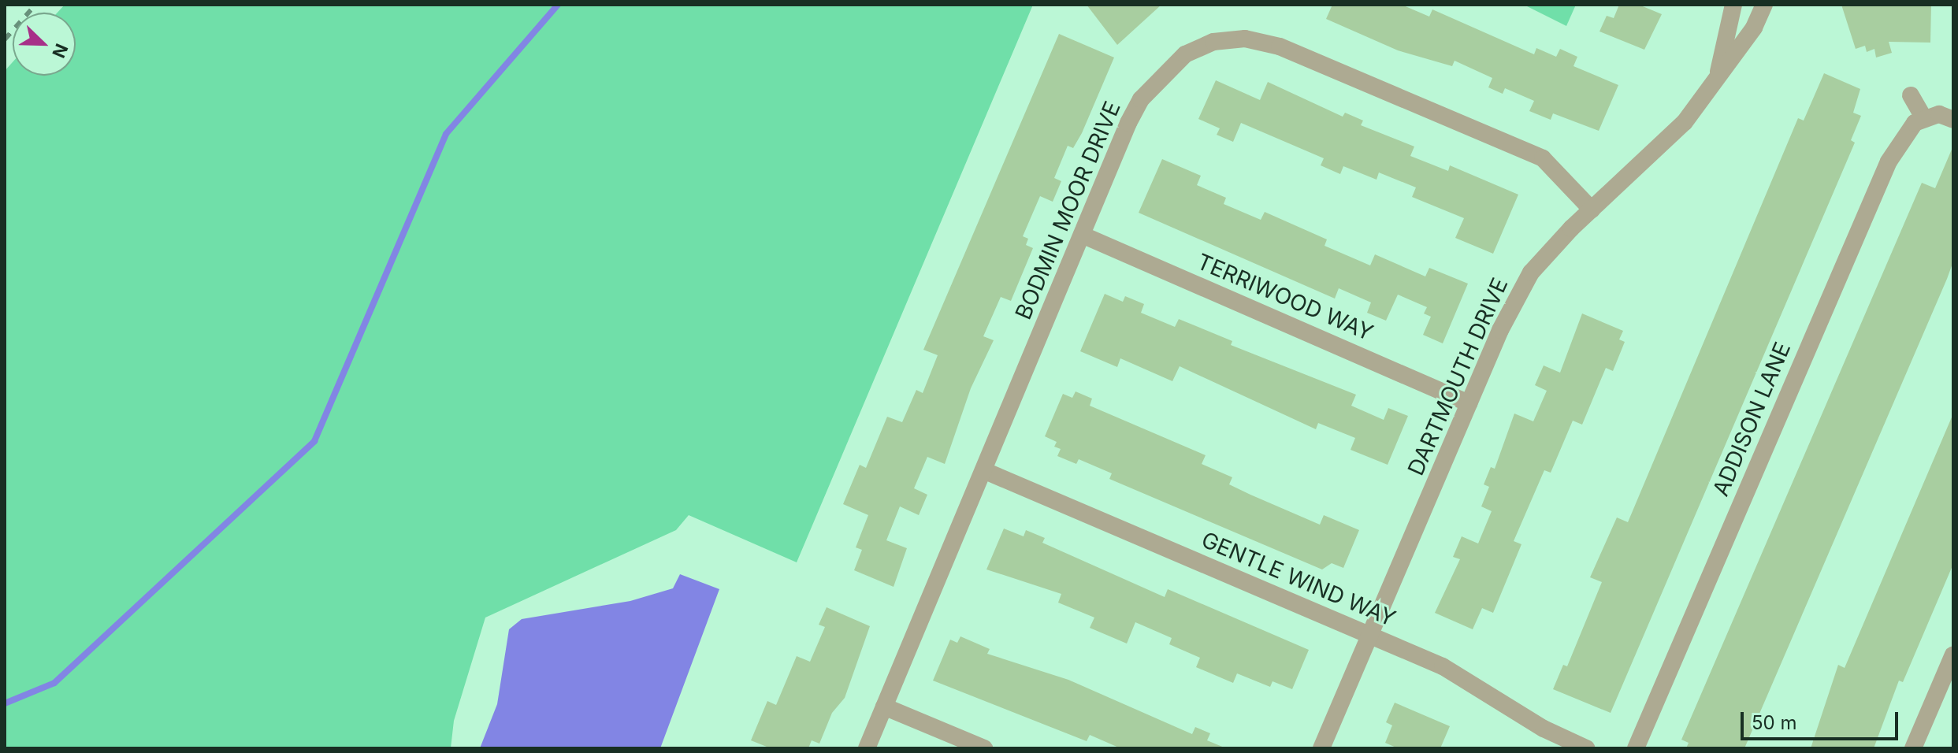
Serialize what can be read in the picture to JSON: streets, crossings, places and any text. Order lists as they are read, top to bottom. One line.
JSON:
{"streets":{"street":["BODMIN MOOR DRIVE","TERRIWOOD WAY","DARTMOUTH DRIVE","ADDISON LANE","GENTLE WIND WAY"]},"crossings":[["BODMIN MOOR DRIVE","TERRIWOOD WAY"],["BODMIN MOOR DRIVE","DARTMOUTH DRIVE"],["BODMIN MOOR DRIVE","GENTLE WIND WAY"],["TERRIWOOD WAY","DARTMOUTH DRIVE"],["DARTMOUTH DRIVE","GENTLE WIND WAY"]],"scale_bar":"50 m","north":"bottom right"}
